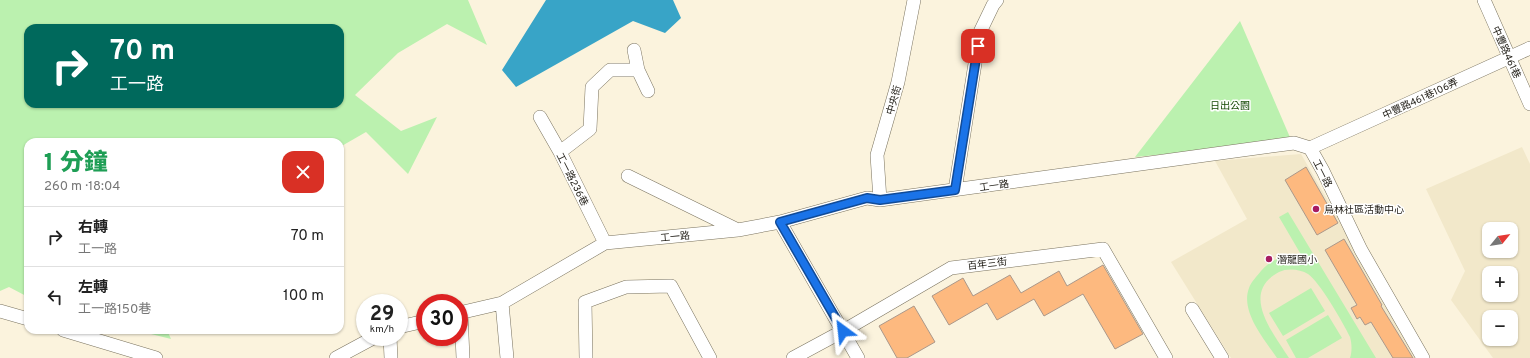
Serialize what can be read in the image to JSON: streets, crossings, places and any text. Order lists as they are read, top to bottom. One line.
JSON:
{"streets":{"street":["中豐路461巷","中豐路461巷106弄","中央街","工一路","工一路236巷","百年三街"]},"crossings":[["中豐路461巷","中豐路461巷106弄"],["中豐路461巷106弄","工一路"],["中央街","工一路"],["工一路","工一路236巷"]],"parks":["日出公園"],"places":["烏林社區活動中心","潛龍國小"],"north":"top right","page":{"turn":["70 m","工一路"],"heading":["1 分鐘","260 m · 18:04"],"list":[{"name":"右轉","note":"工一路","value":"70 m"},{"name":"左轉","note":"工一路150巷","value":"100 m"}],"map_buttons":["+","−"],"speed":"29 km/h","limit":"30"}}
